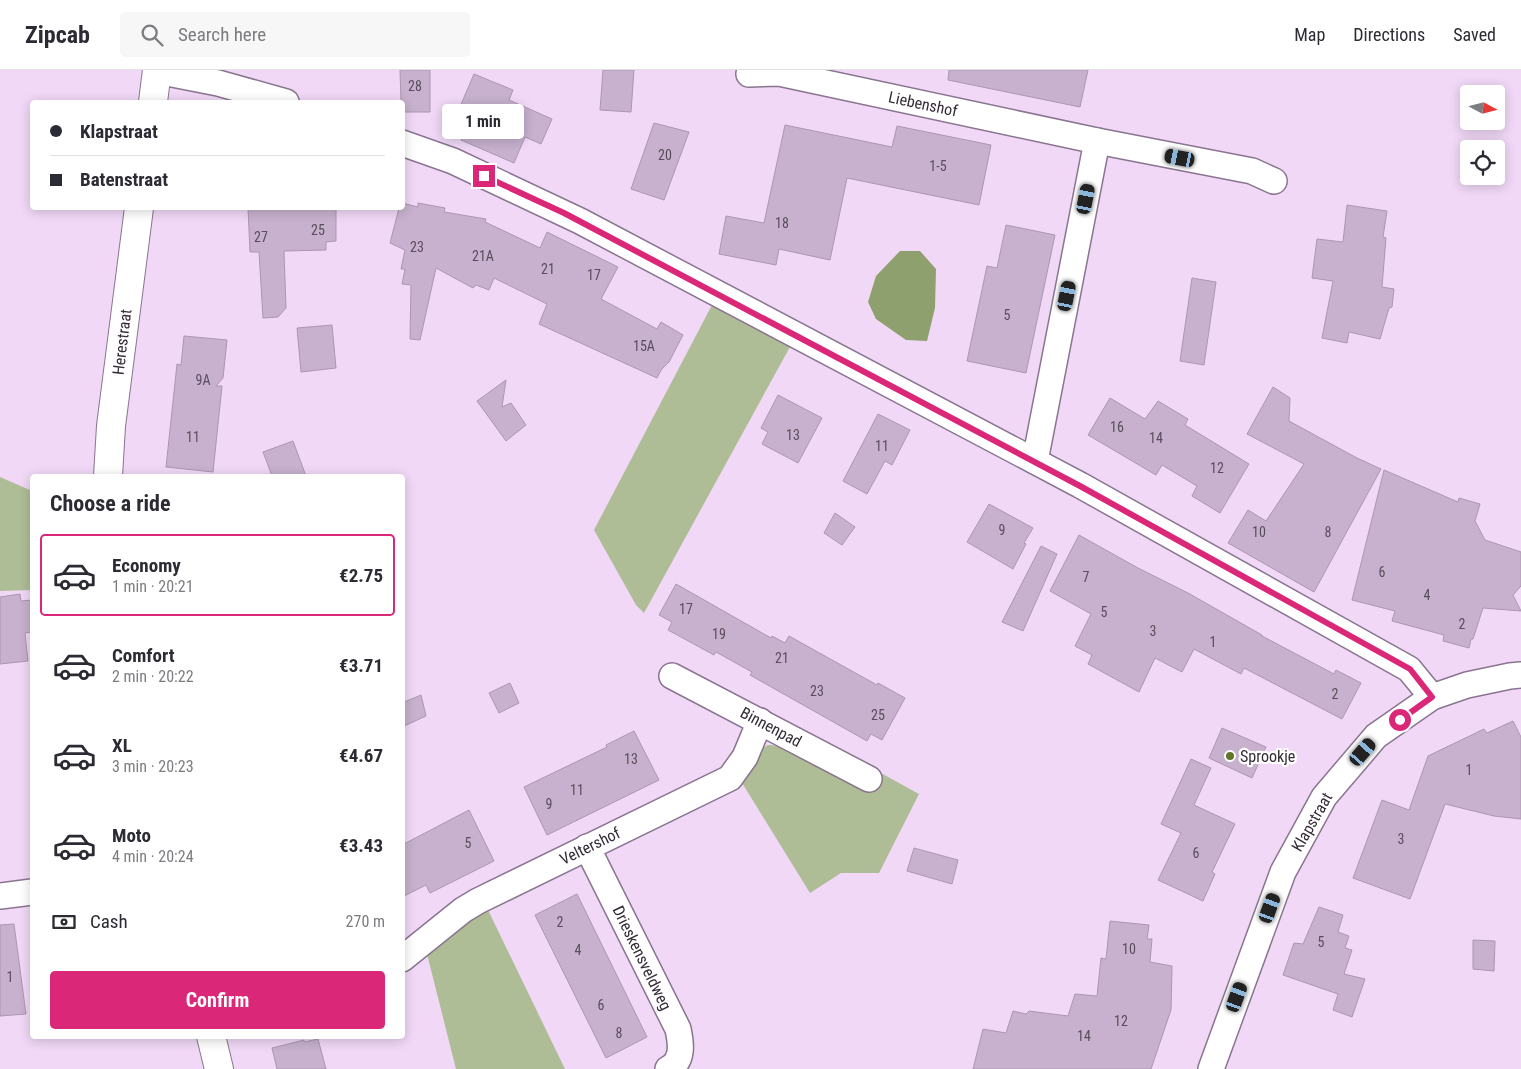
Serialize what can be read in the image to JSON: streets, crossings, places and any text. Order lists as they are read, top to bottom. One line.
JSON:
{"streets":{"street":["Liebenshof","Herestraat","Binnenpad","Klapstraat","Veltershof","Drieskensveldweg"]},"crossings":[["Binnenpad","Veltershof"],["Veltershof","Drieskensveldweg"]],"places":["Sprookje"],"house_numbers":["28","20","1-5","18","25","27","23","21A","21","17","5","15A","9A","16","13","11","14","11","12","9","10","8","6","7","4","17","5","2","3","19","1","21","23","2","25","13","1","11","9","3","5","6","2","5","10","4","1","6","12","8","14"],"north":"right","page":{"header":"Zipcab","search":"Search here","nav":["Map","Directions","Saved"],"banner":["Klapstraat","Batenstraat"],"bubble":"1 min","heading":"Choose a ride","list":[{"name":"Economy","note":"1 min · 20:21","value":"€2.75"},{"name":"Comfort","note":"2 min · 20:22","value":"€3.71"},{"name":"XL","note":"3 min · 20:23","value":"€4.67"},{"name":"Moto","note":"4 min · 20:24","value":"€3.43"}],"pay":["Cash","270 m"],"buttons":"Confirm"}}
